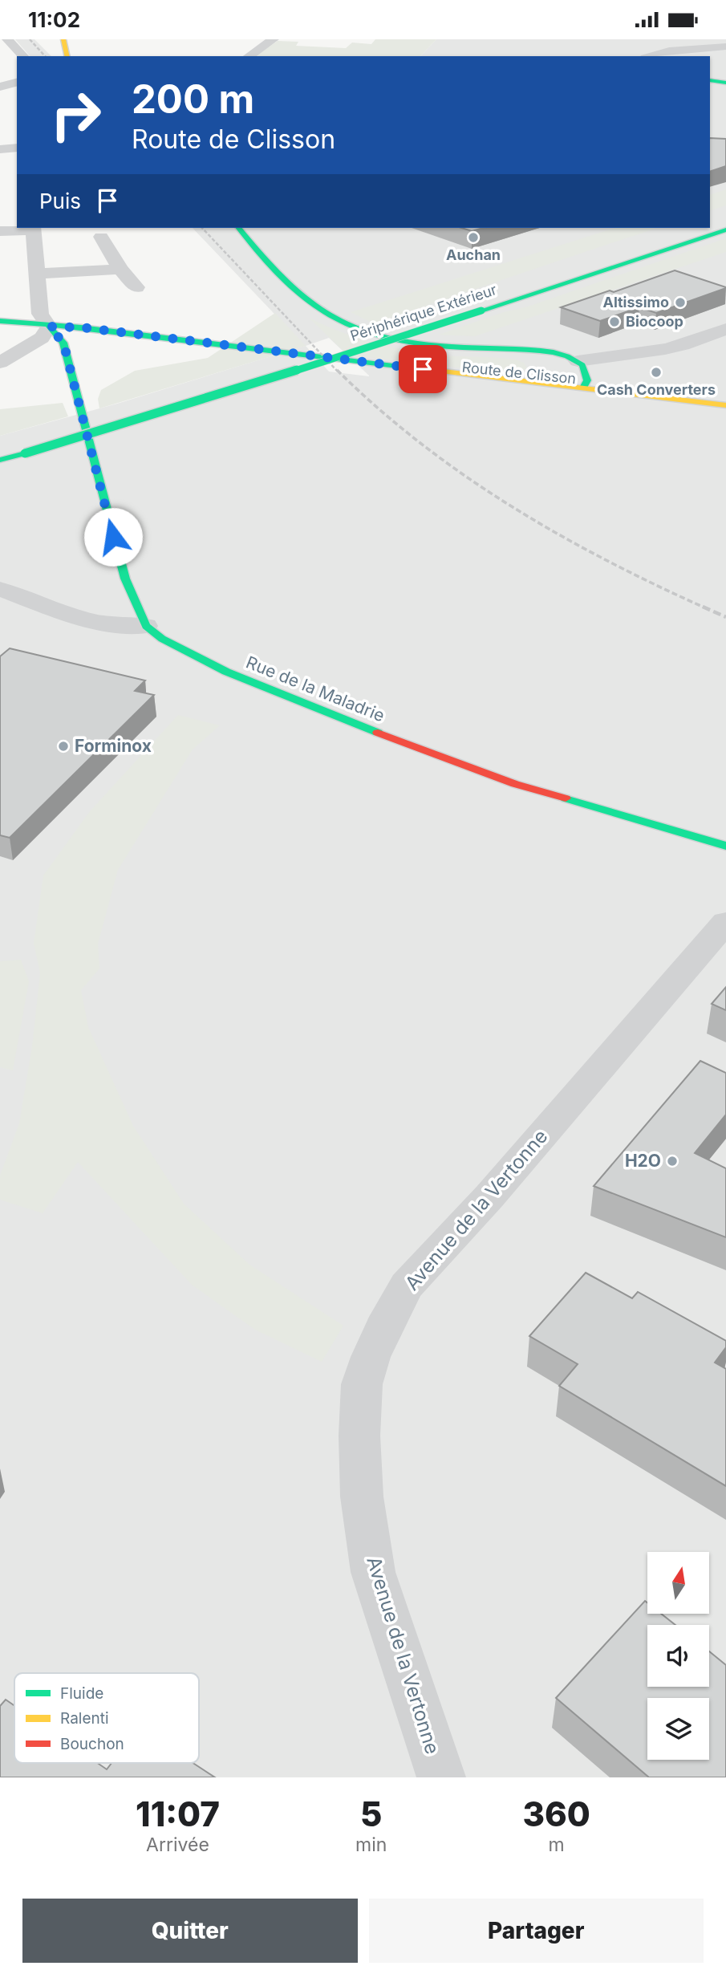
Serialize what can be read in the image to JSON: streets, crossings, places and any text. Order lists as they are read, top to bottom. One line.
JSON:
{"streets":{"main road":["Périphérique Extérieur","Route de Clisson","Rue de la Maladrie"],"street":["Avenue de la Vertonne"]},"places":["Auchan","Altissimo","Biocoop","Cash Converters","Forminox","H2O"],"legend":["Fluide","Ralenti","Bouchon"],"north":"top","page":{"status":"11:02","turn":["200 m","Route de Clisson"],"then":"Puis","eta":["11:07","Arrivée","5","min","360","m"],"buttons":["Quitter","Partager"]}}
